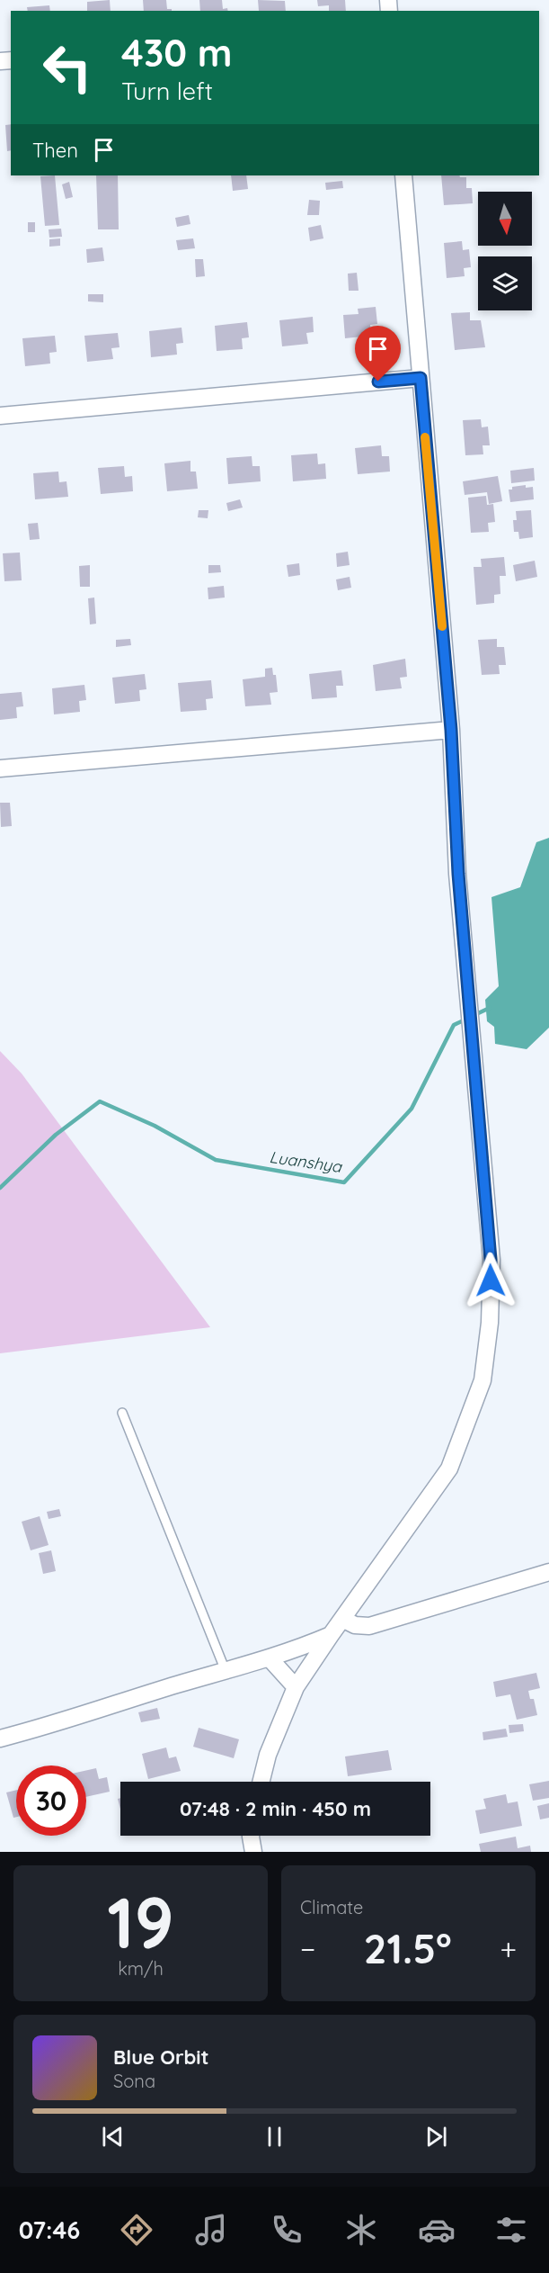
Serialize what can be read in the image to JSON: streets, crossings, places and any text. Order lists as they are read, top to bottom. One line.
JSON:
{"water":["Luanshya"],"north":"bottom","page":{"turn":["430 m","Turn left"],"then":"Then","limit":"30","trip":"07:48 · 2 min · 450 m","tile":[["19","km/h"],"Climate"],"heat":["−","21.5°","+"],"song":["Blue Orbit","Sona"],"tabs":"07:46"}}
